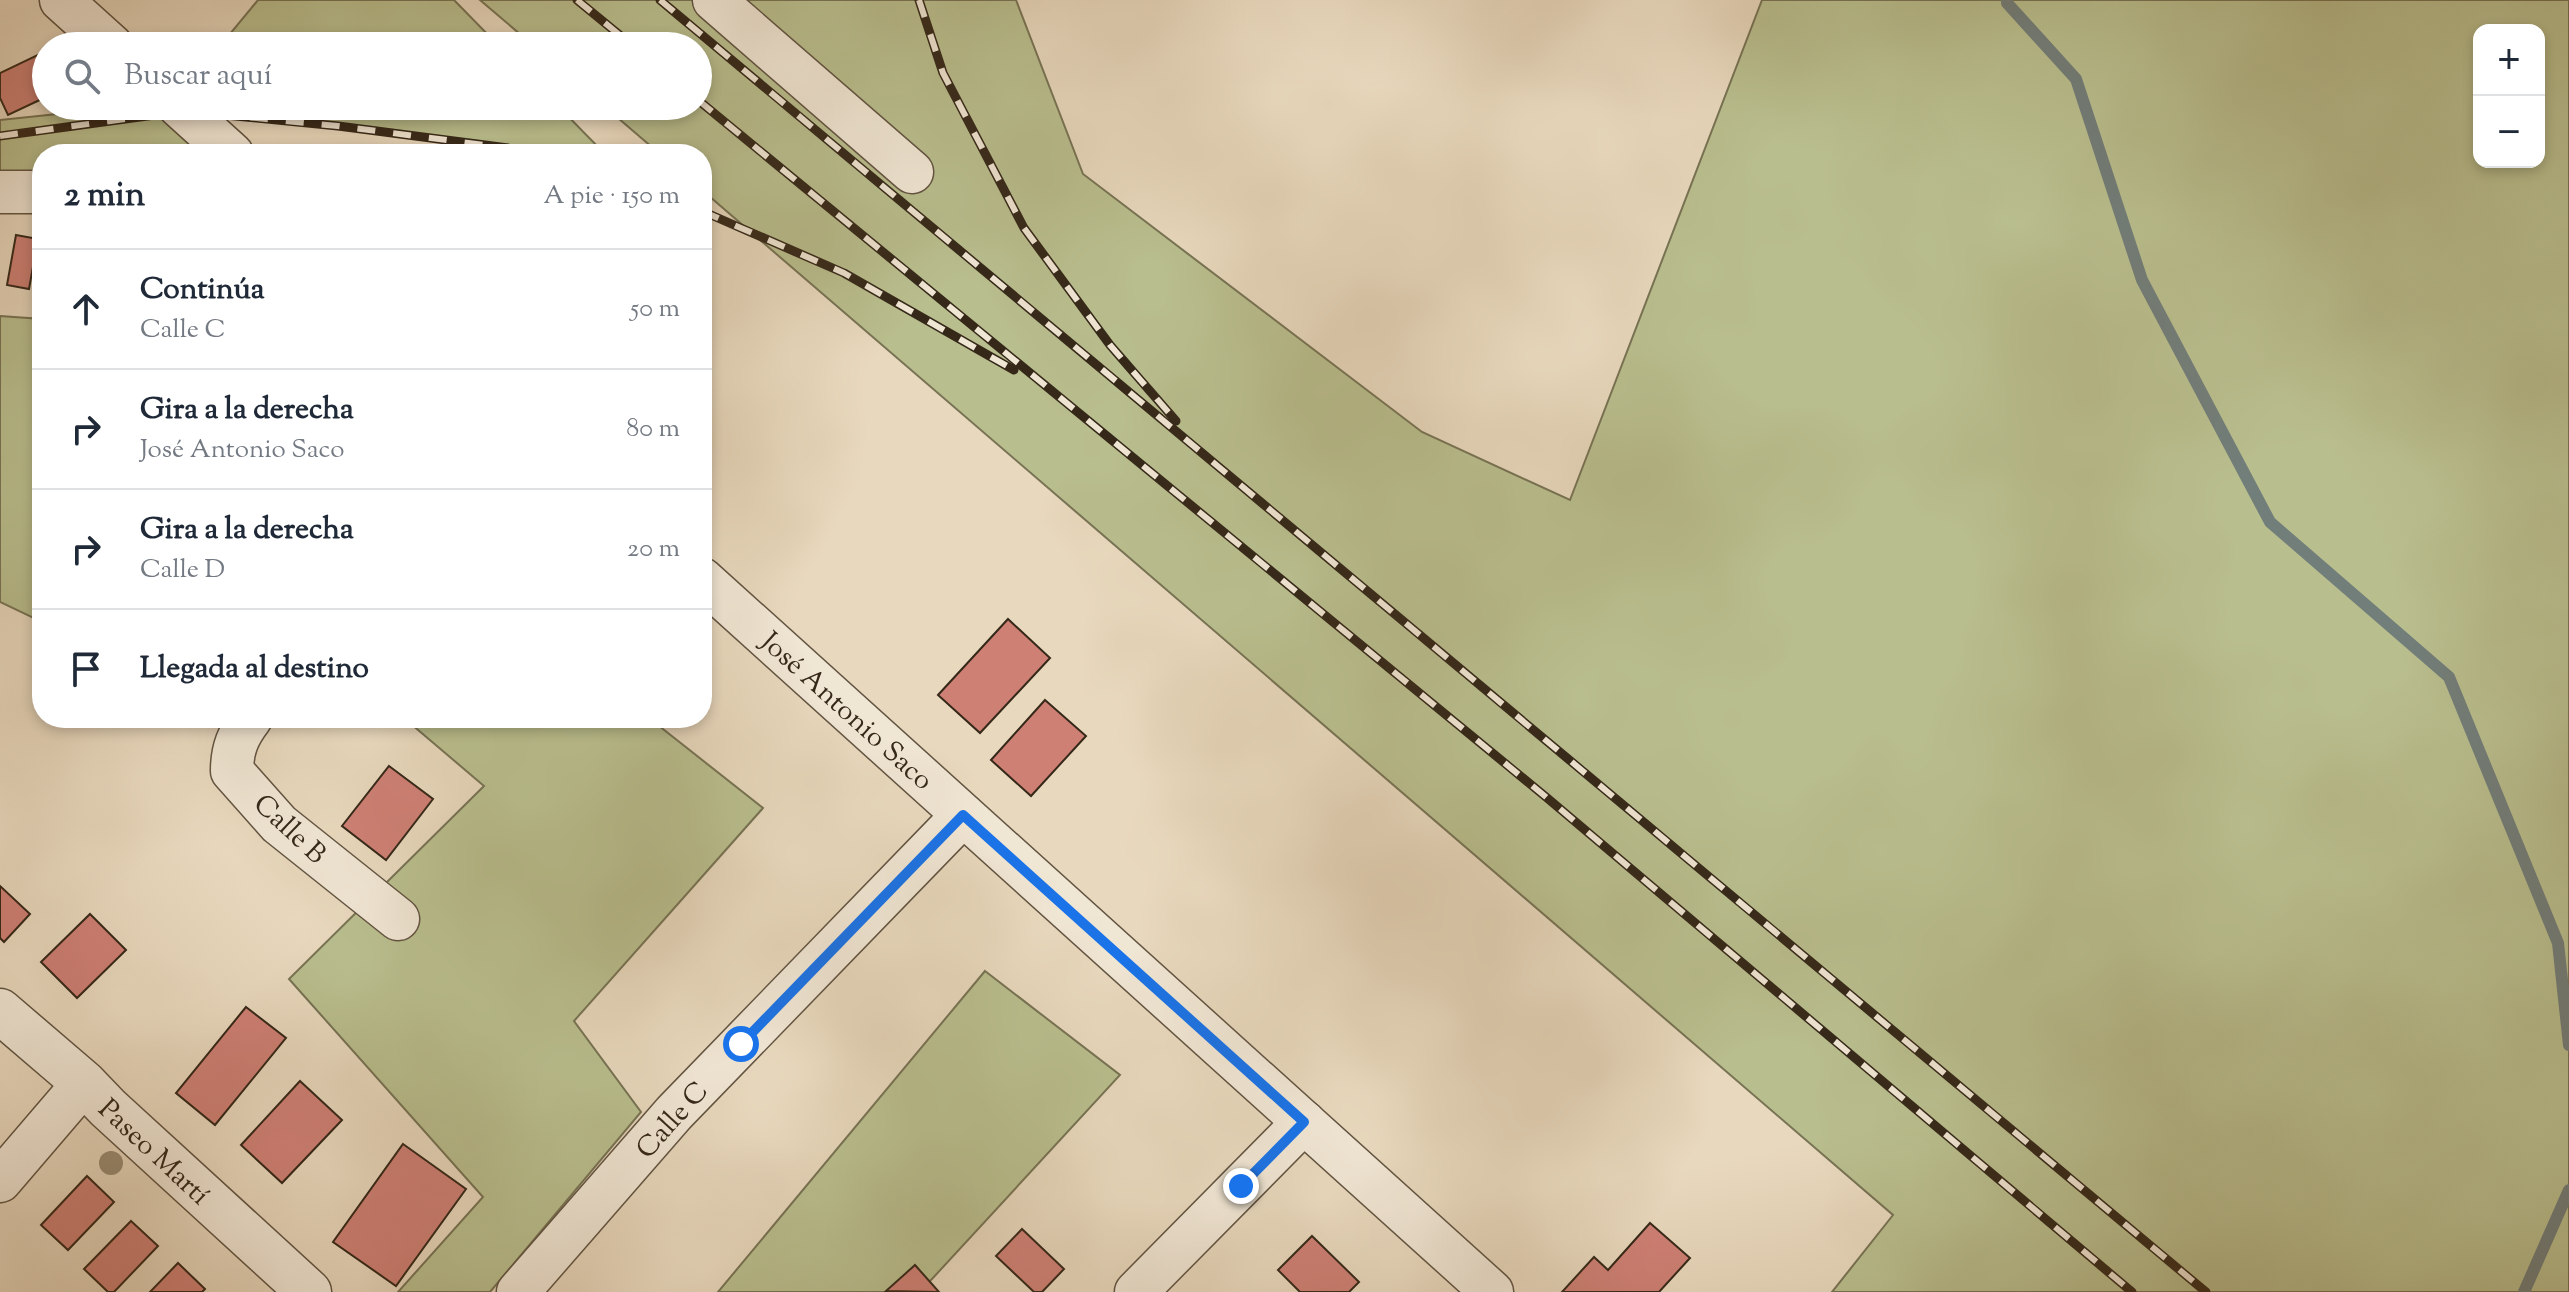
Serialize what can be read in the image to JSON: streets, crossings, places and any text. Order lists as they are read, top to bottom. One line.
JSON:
{"streets":{"street":["José Antonio Saco","Calle B","Calle C","Paseo Martí"]},"crossings":[["José Antonio Saco","Calle C"]],"page":{"map_buttons":["+","−"],"search":"Buscar aquí","heading":["2 min","A pie · 150 m"],"list":[["Continúa","Calle C","50 m"],["Gira a la derecha","José Antonio Saco","80 m"],["Gira a la derecha","Calle D","20 m"],"Llegada al destino"]}}
